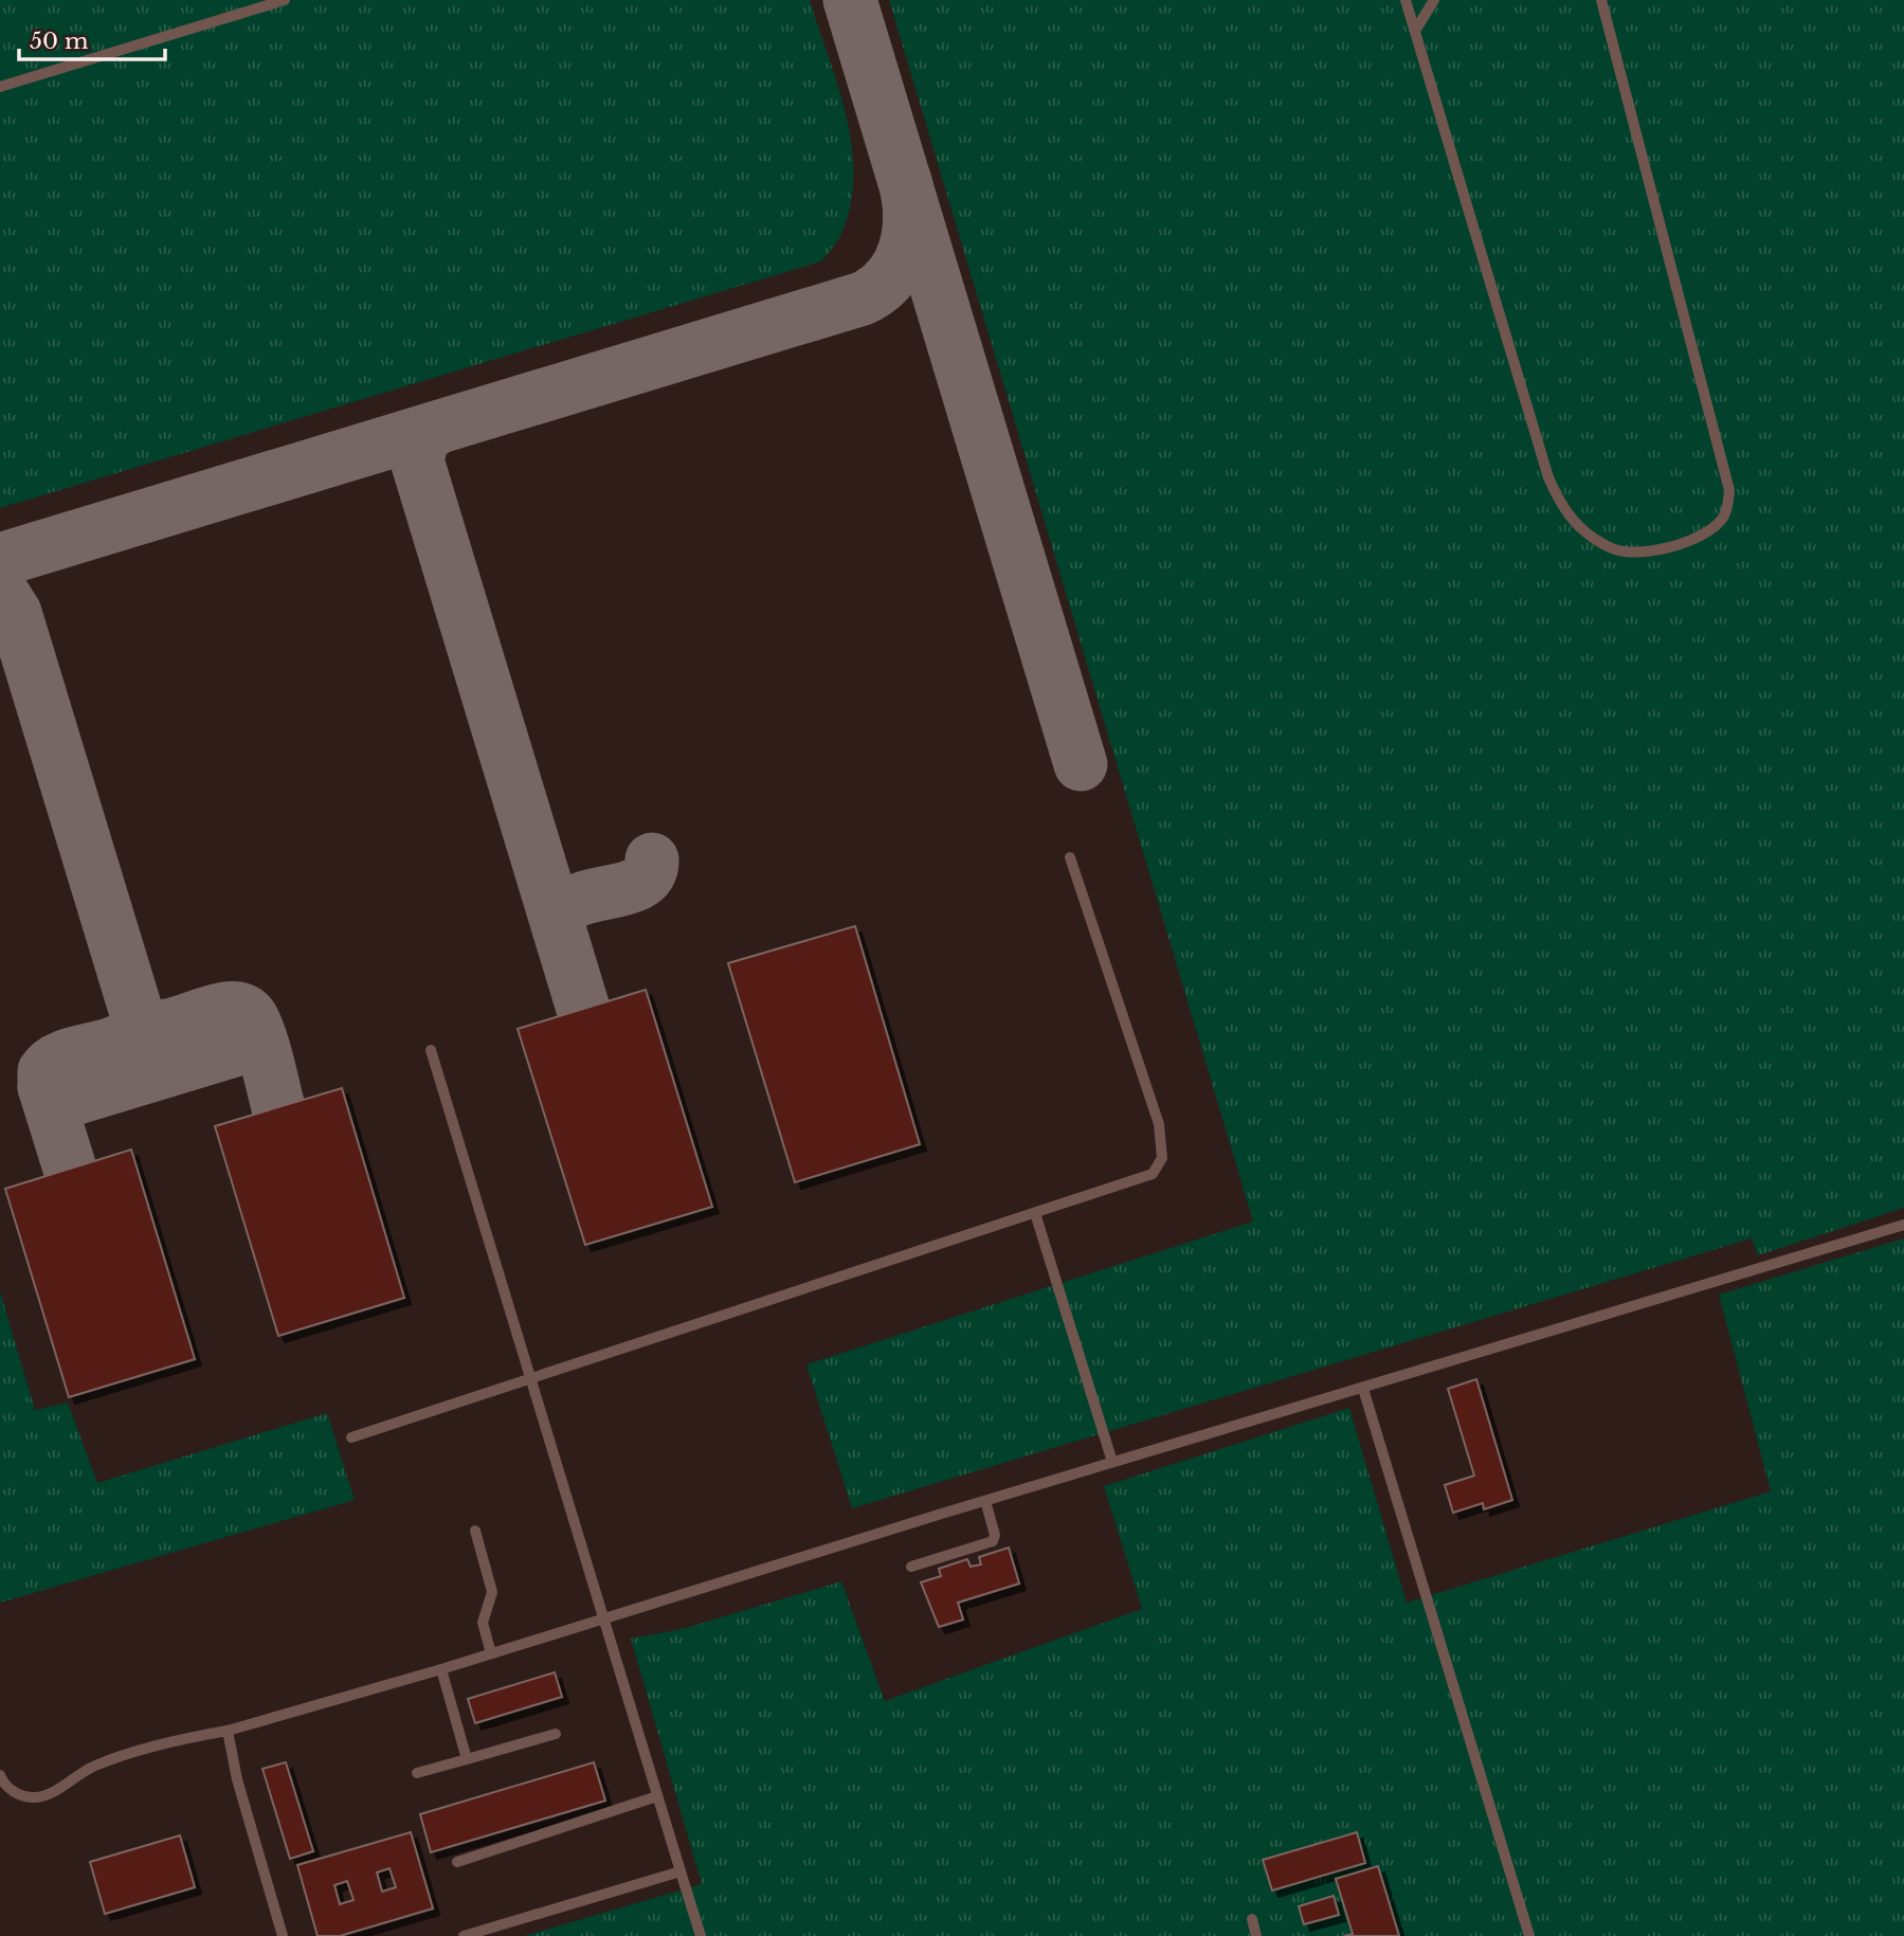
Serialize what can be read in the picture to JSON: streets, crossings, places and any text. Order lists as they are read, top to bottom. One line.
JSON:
{"scale_bar":"50 m"}
